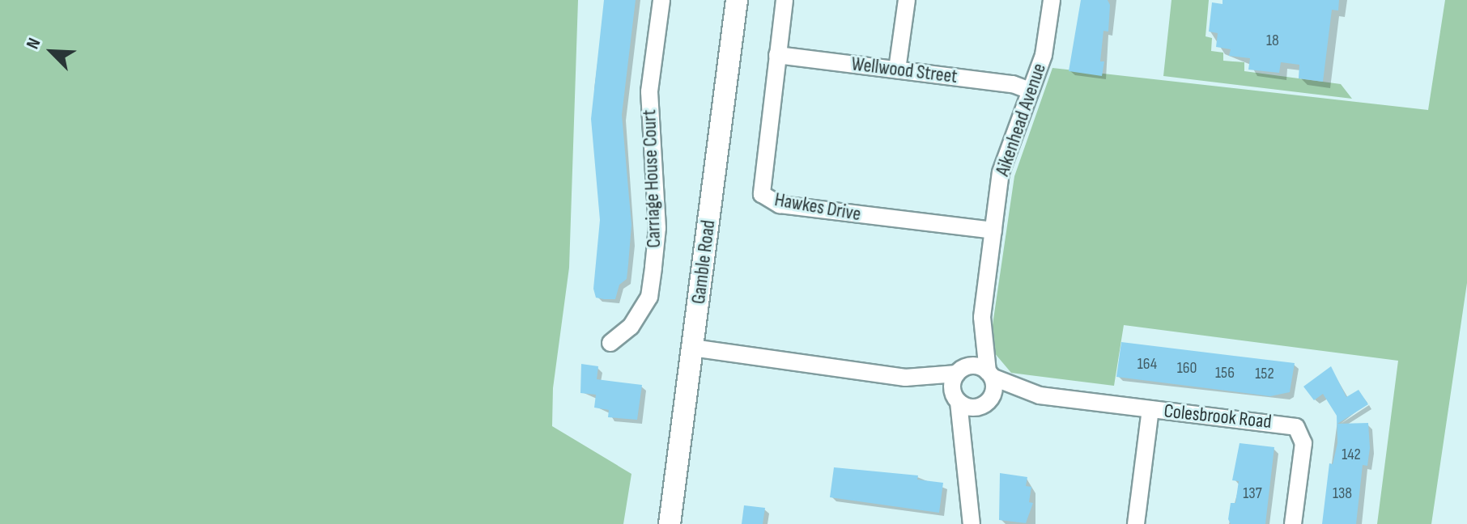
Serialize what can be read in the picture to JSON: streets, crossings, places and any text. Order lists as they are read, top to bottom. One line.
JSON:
{"streets":{"main road":["Gamble Road"],"street":["Wellwood Street","Aikenhead Avenue","Carriage House Court","Hawkes Drive","Colesbrook Road"]},"crossings":[["Wellwood Street","Aikenhead Avenue"],["Wellwood Street","Hawkes Drive"],["Aikenhead Avenue","Hawkes Drive"],["Aikenhead Avenue","Colesbrook Road"]],"house_numbers":["18","164","160","156","152","142","137","138"],"north":"top left"}
